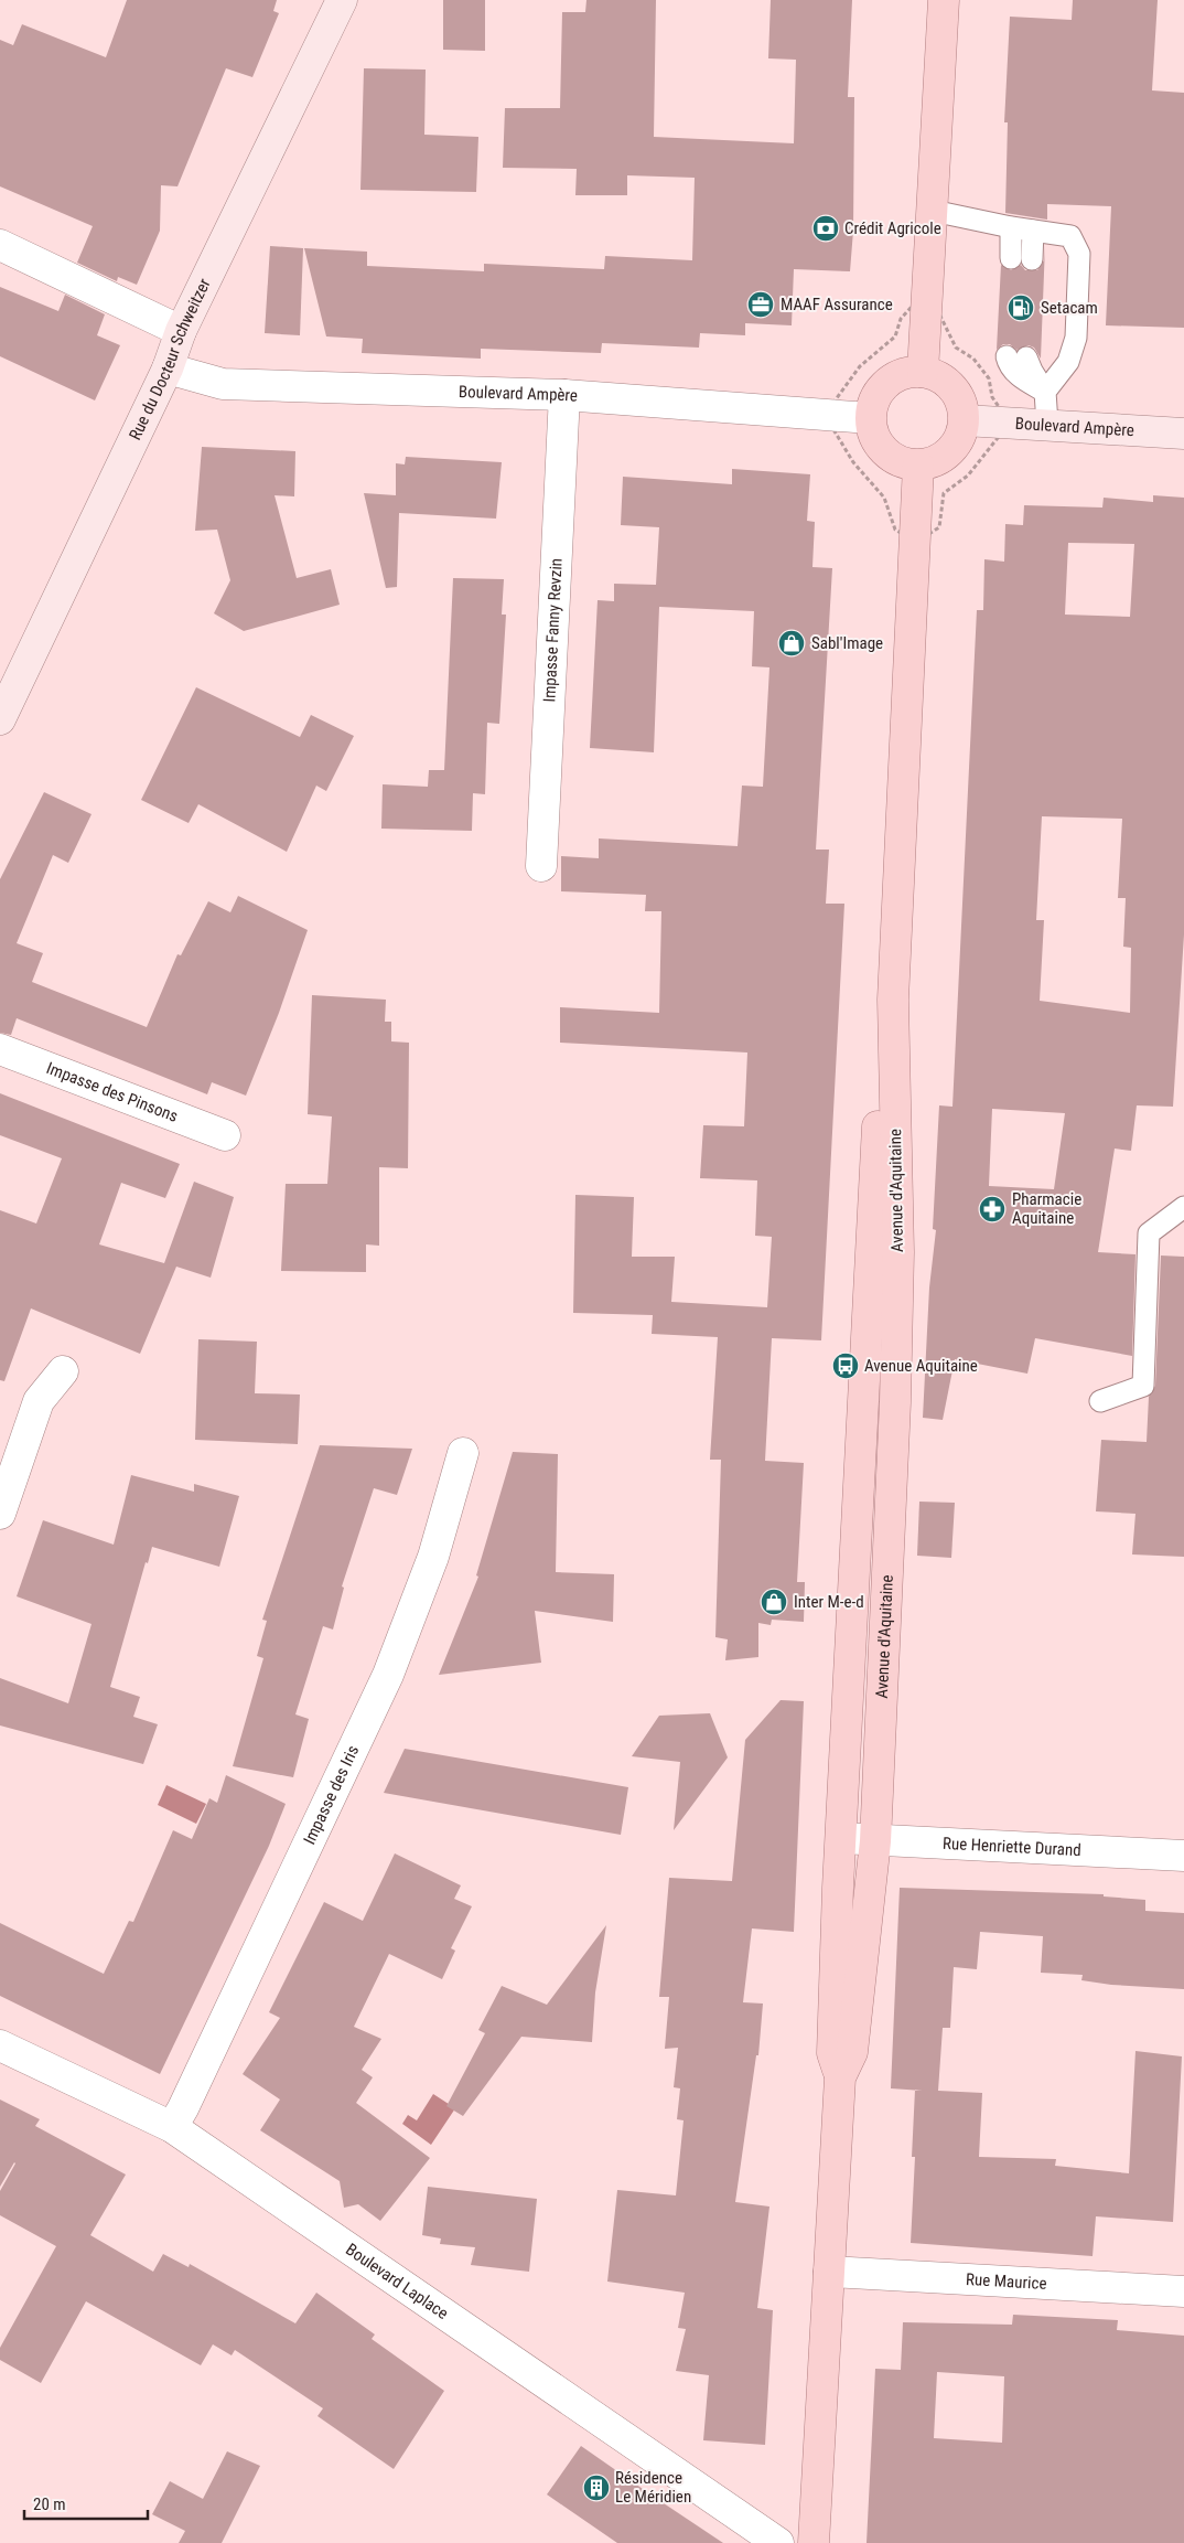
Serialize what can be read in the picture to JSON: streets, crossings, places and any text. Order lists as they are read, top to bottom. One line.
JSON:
{"streets":{"main road":["Avenue d'Aquitaine"],"street":["Rue du Docteur Schweitzer","Boulevard Ampère","Impasse Fanny Revzin","Impasse des Pinsons","Impasse des Iris","Rue Henriette Durand","Boulevard Laplace","Rue Maurice"]},"crossings":[["Rue du Docteur Schweitzer","Boulevard Ampère"],["Boulevard Ampère","Impasse Fanny Revzin"],["Avenue d'Aquitaine","Rue Henriette Durand"],["Impasse des Iris","Boulevard Laplace"]],"places":{"bank":["Crédit Agricole"],"office":["MAAF Assurance"],"fuel station":["Setacam"],"shop":["Sabl'Image","Inter M-e-d"],"pharmacy":["Pharmacie Aquitaine"],"bus stop":["Avenue Aquitaine"],"building":["Résidence Le Méridien"]},"scale_bar":"20 m"}
